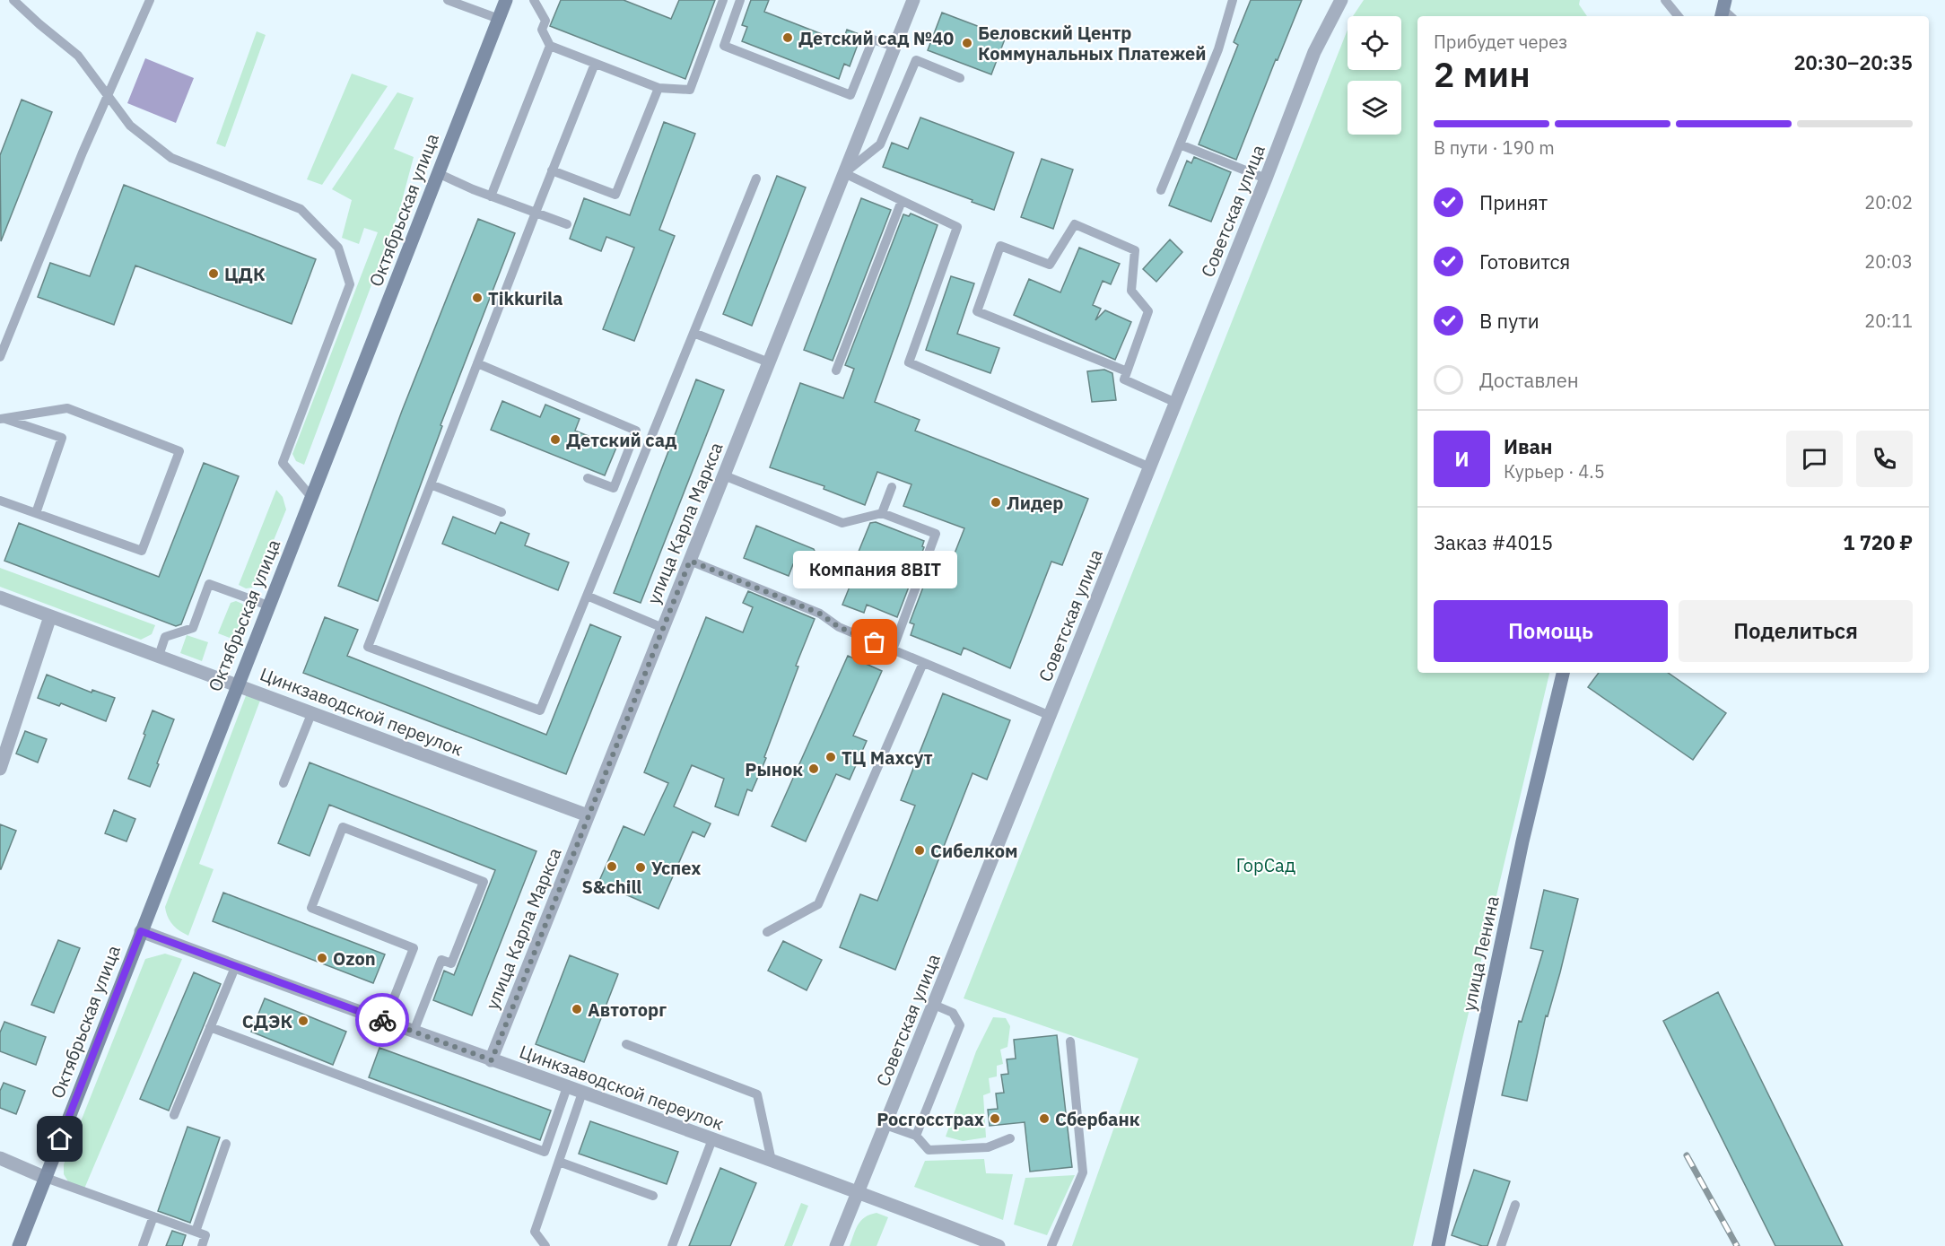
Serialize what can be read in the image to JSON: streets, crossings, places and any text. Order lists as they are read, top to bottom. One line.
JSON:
{"streets":{"street":["Октябрьская улица","Советская улица","улица Карла Маркса","Цинкзаводской переулок","улица Ленина"]},"crossings":[["Октябрьская улица","Цинкзаводской переулок"],["Советская улица","Цинкзаводской переулок"],["улица Карла Маркса","Цинкзаводской переулок"]],"parks":["ГорСад"],"places":["Детский сад №40","Беловский Центр Коммунальных Платежей","ЦДК","Tikkurila","Детский сад","Лидер","Компания 8BIT","ТЦ Махсут","Рынок","Сибелком","S&chill","Успех","Ozon","Автоторг","СДЭК","Росгосстрах","Сбербанк"],"page":{"heading":["2 мин","Прибудет через","20:30–20:35"],"panel":["Иван","Курьер · 4.5","Заказ #4015","1 720 ₽"],"bar":"В пути · 190 m","list":[["Принят","20:02"],["Готовится","20:03"],["В пути","20:11"],"Доставлен"],"round":"И","bubble":"Компания 8BIT","buttons":["Помощь","Поделиться"]}}
